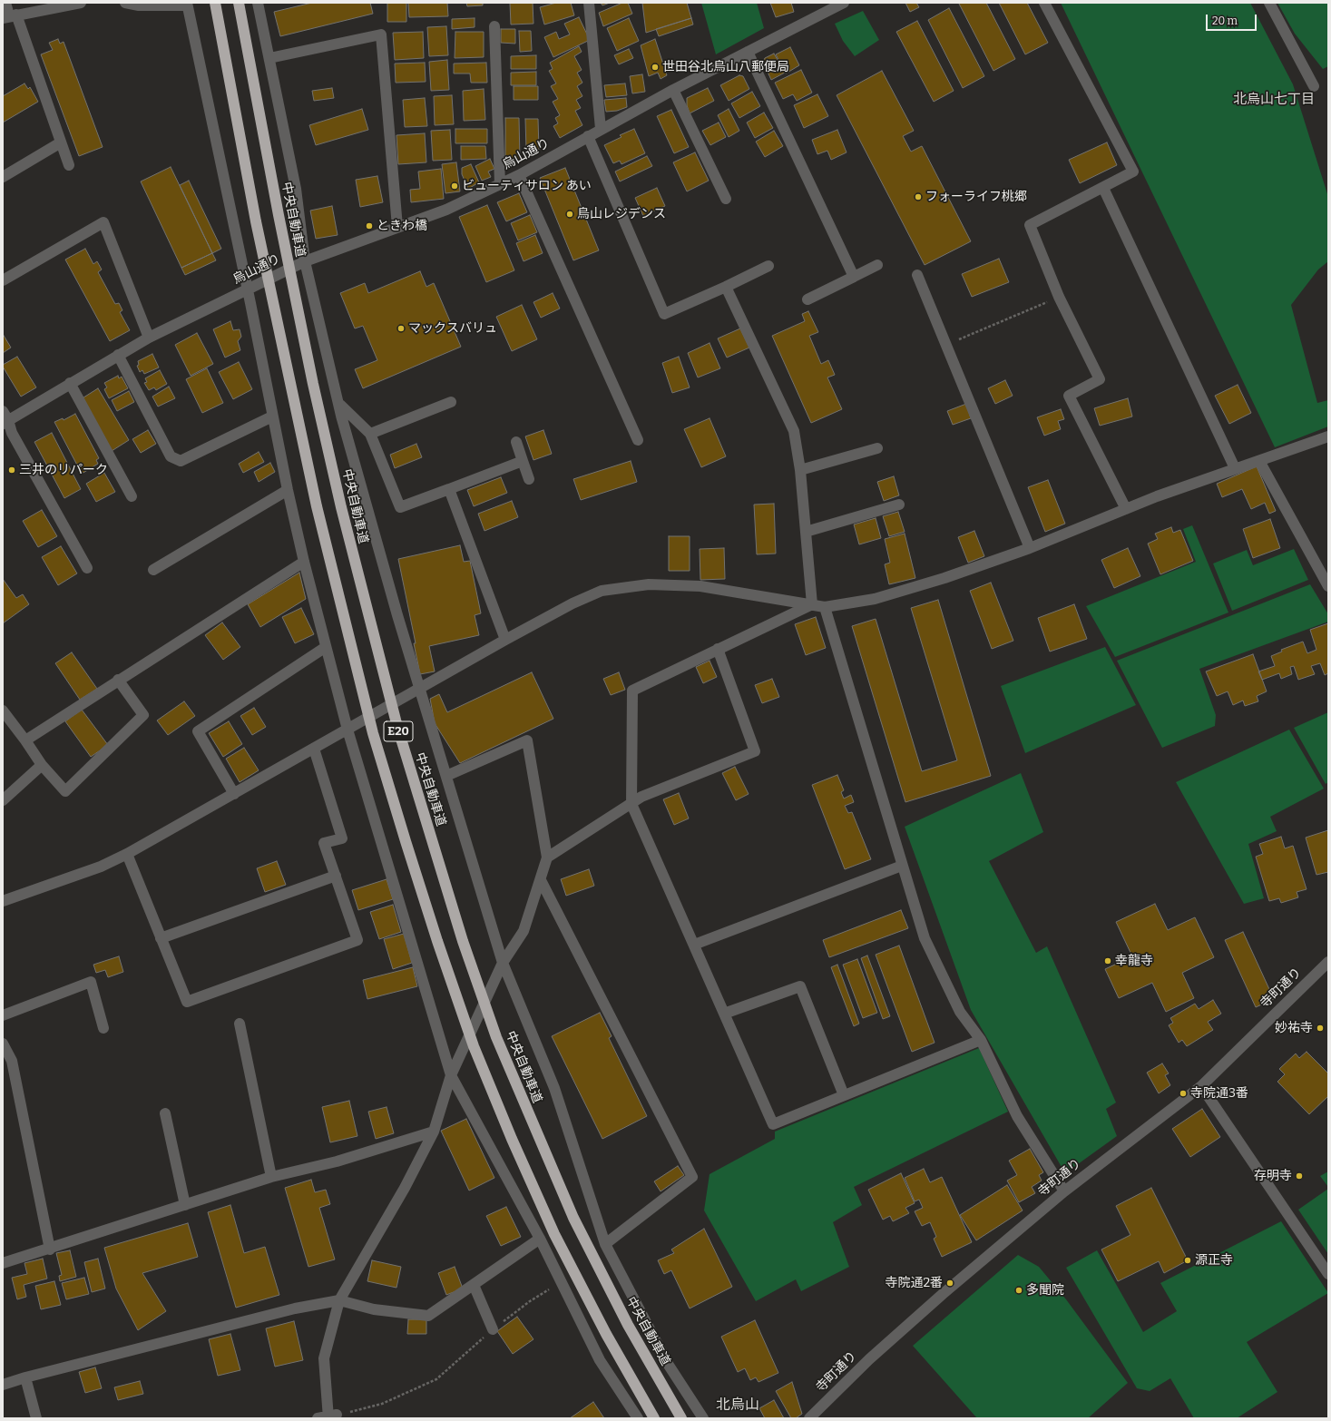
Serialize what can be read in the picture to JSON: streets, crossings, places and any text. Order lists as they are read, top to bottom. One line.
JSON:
{"streets":{"highway":["中央自動車道","E20"],"street":["烏山通り","寺町通り"]},"districts":["北烏山七丁目","北烏山"],"places":["世田谷北烏山八郵便局","ビューティサロン あい","フォーライフ桃郷","烏山レジデンス","ときわ橋","マックスバリュ","三井のリパーク","幸龍寺","妙祐寺","寺院通3番","存明寺","源正寺","寺院通2番","多聞院"],"scale_bar":"20 m"}
